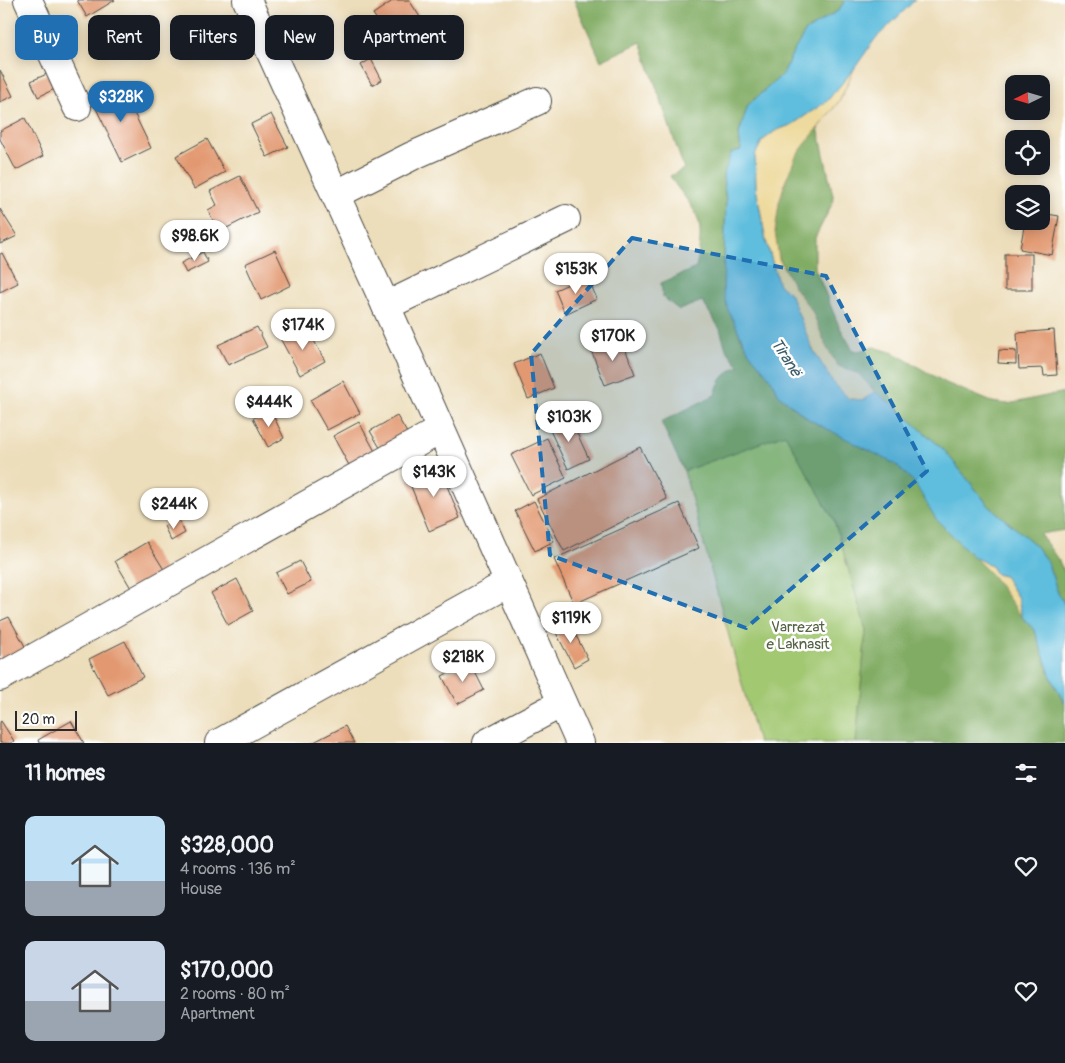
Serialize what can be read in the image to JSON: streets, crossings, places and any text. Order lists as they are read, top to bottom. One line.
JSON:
{"water":["Tiranë"],"parks":["Varrezat e Laknasit"],"scale_bar":"20 m","north":"left","page":{"chip":["Buy","Rent","Filters","New","Apartment"],"price":["$328K","$98.6K","$153K","$174K","$170K","$444K","$103K","$143K","$244K","$119K","$218K"],"scale":"20 m","heading":"11 homes","list":[{"name":"$328,000","note":"4 rooms · 136 m² · House"},{"name":"$170,000","note":"2 rooms · 80 m² · Apartment"}]}}
